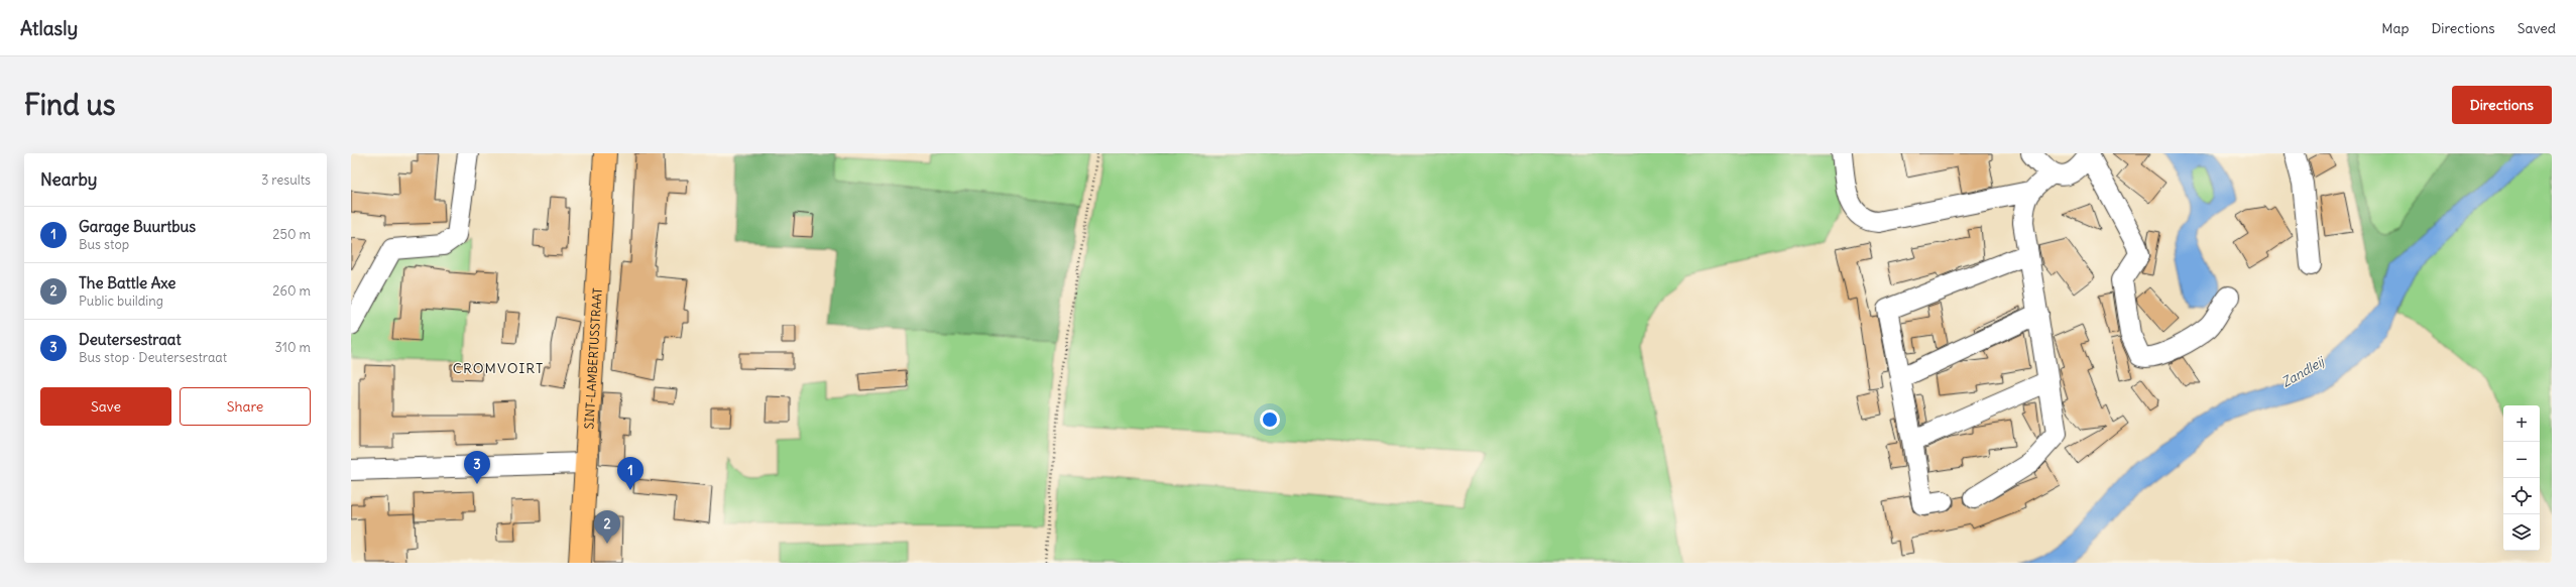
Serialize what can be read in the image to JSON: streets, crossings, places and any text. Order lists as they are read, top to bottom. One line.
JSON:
{"streets":{"main road":["SINT-LAMBERTUSSTRAAT"]},"districts":["CROMVOIRT"],"water":["Zandleij"],"page":{"header":"Atlasly","nav":["Map","Directions","Saved"],"buttons":["Directions",["Save","Share"]],"title":"Find us","heading":["Nearby","3 results"],"list":[{"mark":"1","name":"Garage Buurtbus","note":"Bus stop","value":"250 m"},{"mark":"2","name":"The Battle Axe","note":"Public building","value":"260 m"},{"mark":"3","name":"Deutersestraat","note":"Bus stop · Deutersestraat","value":"310 m"}],"map_buttons":["+","−"],"pins":["3","1","2"]}}
